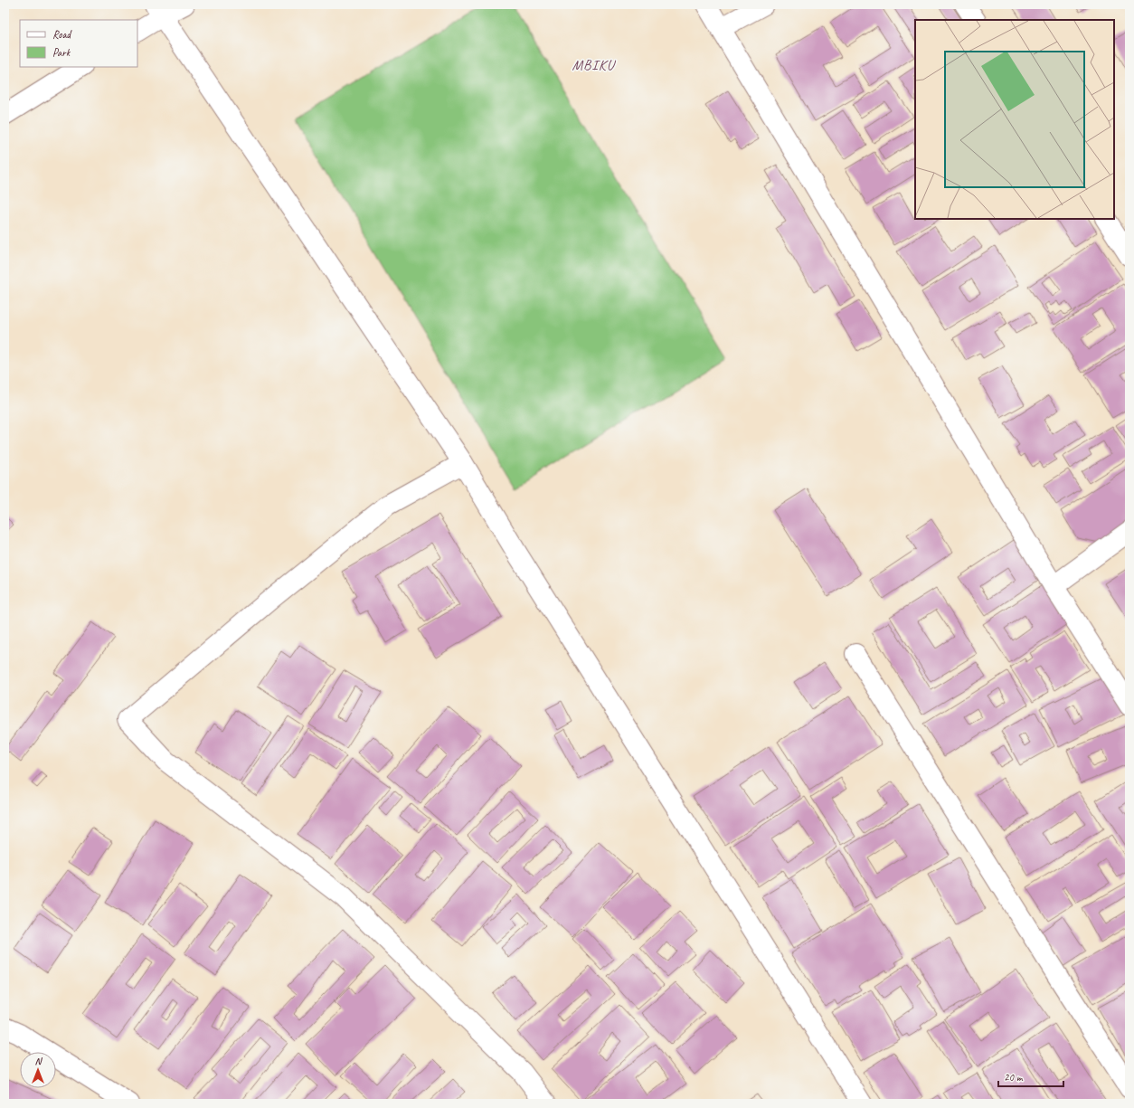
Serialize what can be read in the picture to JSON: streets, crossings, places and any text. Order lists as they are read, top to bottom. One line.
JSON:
{"districts":["MBIKU"],"legend":["Road","Park"],"scale_bar":"20 m","north":"top"}
